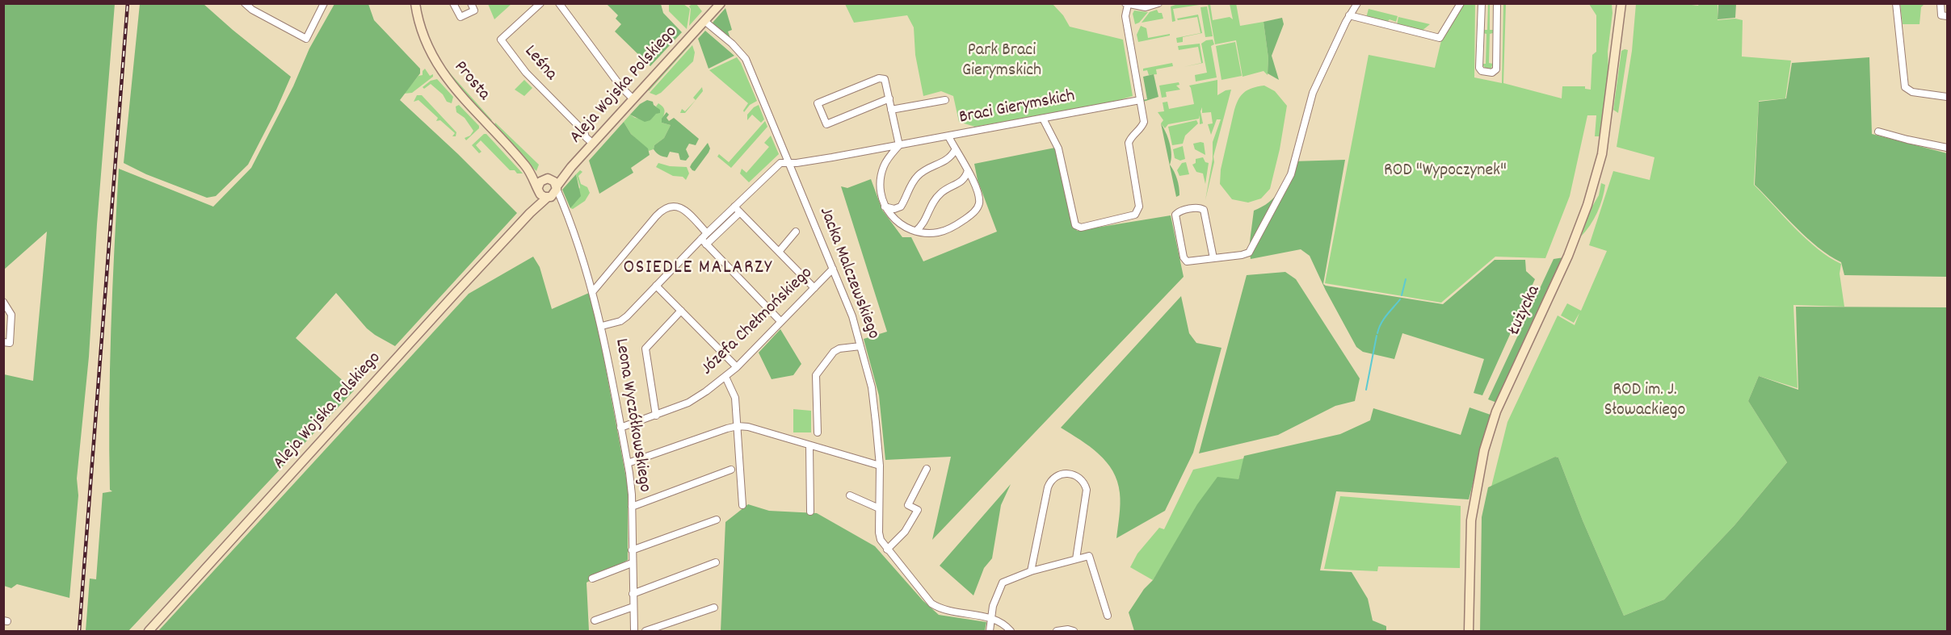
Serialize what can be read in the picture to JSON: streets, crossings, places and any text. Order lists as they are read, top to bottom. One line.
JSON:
{"streets":{"main road":["Prosta","Aleja Wojska Polskiego","Łużycka"],"street":["Leśna","Braci Gierymskich","Jacka Malczewskiego","Józefa Chełmońskiego","Leona Wyczółkowskiego"]},"crossings":[["Leśna","Aleja Wojska Polskiego"],["Prosta","Aleja Wojska Polskiego"],["Prosta","Leona Wyczółkowskiego"],["Aleja Wojska Polskiego","Jacka Malczewskiego"],["Aleja Wojska Polskiego","Leona Wyczółkowskiego"],["Braci Gierymskich","Jacka Malczewskiego"],["Braci Gierymskich","Leona Wyczółkowskiego"],["Jacka Malczewskiego","Józefa Chełmońskiego"],["Józefa Chełmońskiego","Leona Wyczółkowskiego"]],"districts":["OSIEDLE MALARZY"],"parks":["Park Braci Gierymskich","ROD \"Wypoczynek\"","ROD im. J. Słowackiego"]}
